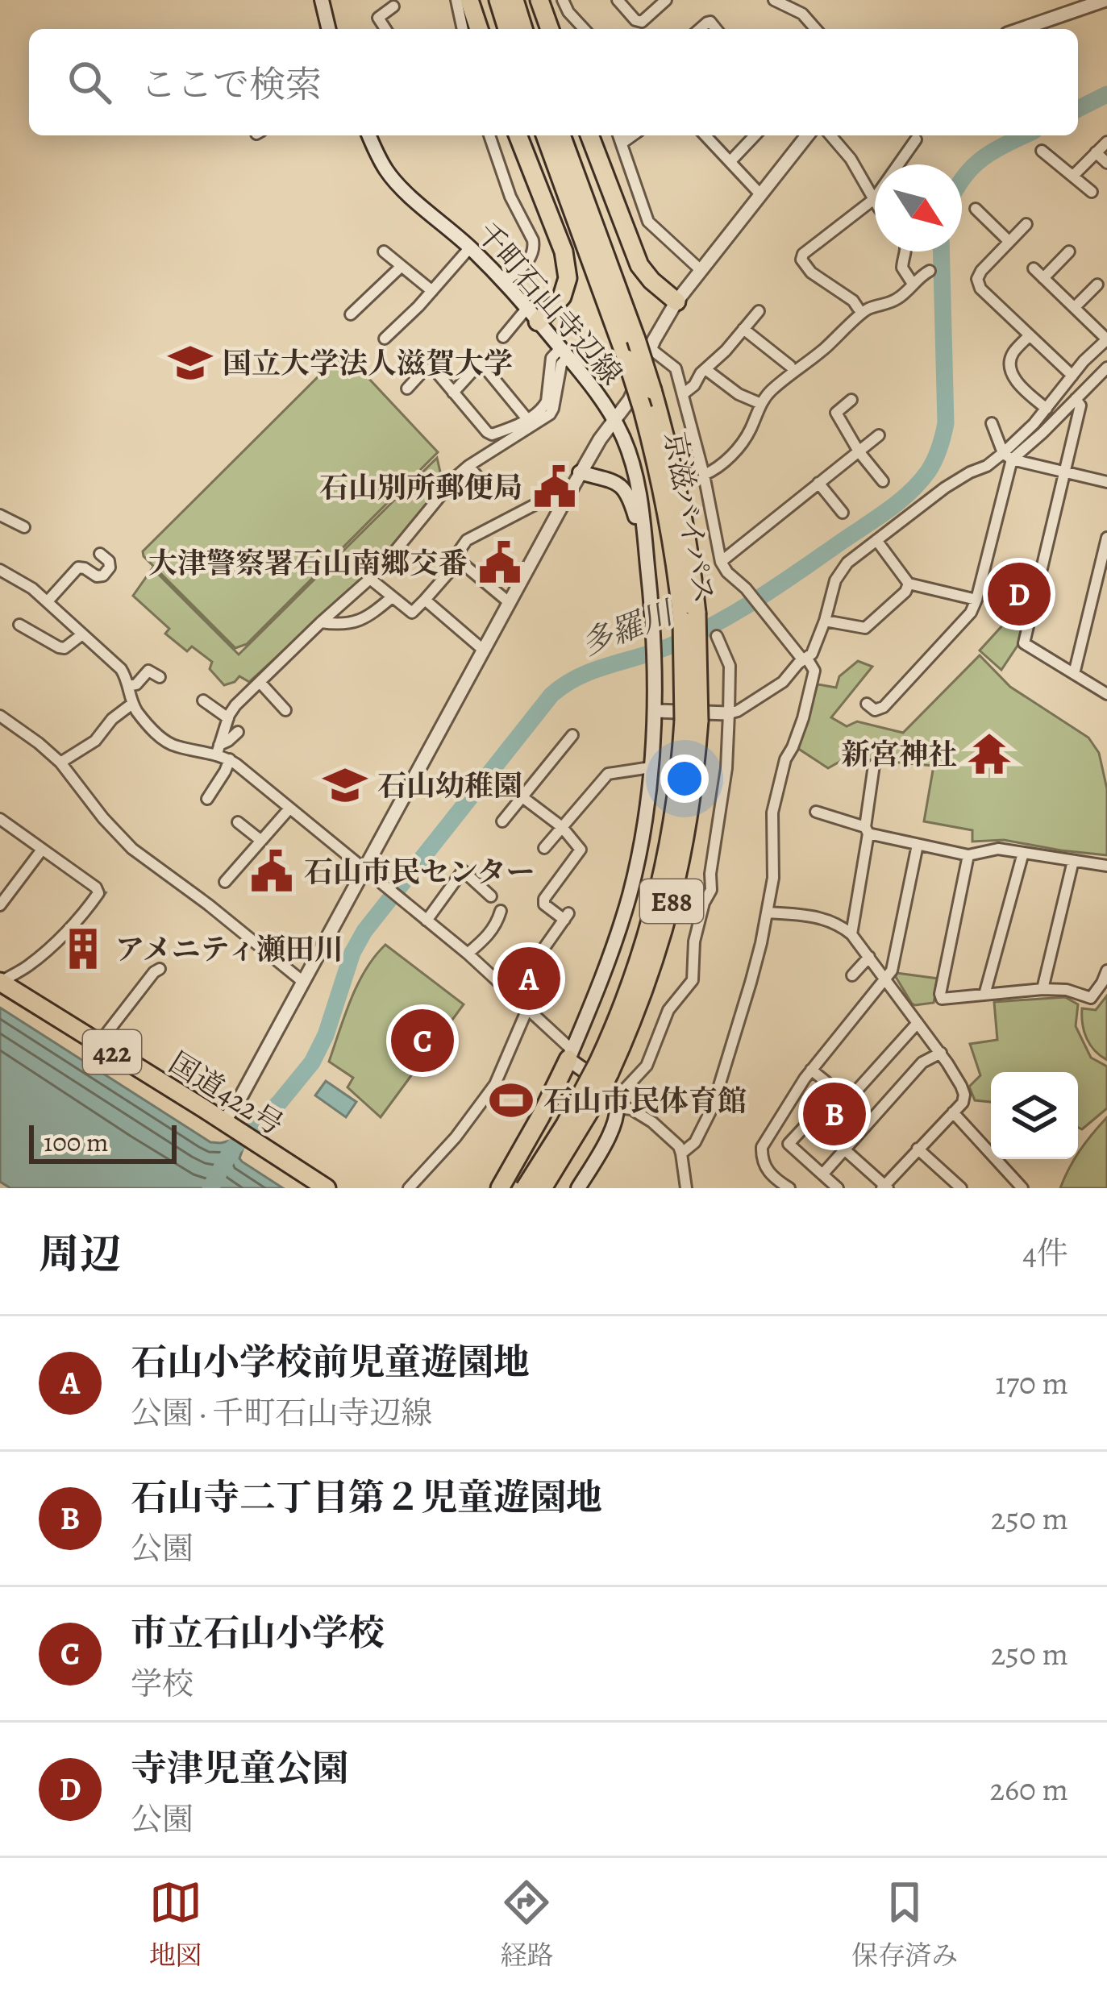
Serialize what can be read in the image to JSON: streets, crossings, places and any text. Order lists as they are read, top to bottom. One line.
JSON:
{"streets":{"highway":["京滋バイパス","E88","422","国道422号"],"main road":["千町石山寺辺線"]},"water":["多羅川"],"places":{"school or university":["国立大学法人滋賀大学","石山幼稚園"],"public building":["石山別所郵便局","大津警察署石山南郷交番","石山市民センター"],"temple":["新宮神社"],"building":["アメニティ瀬田川"],"sports":["石山市民体育館"]},"scale_bar":"100 m","north":"bottom right","page":{"search":"ここで検索","pins":["D","A","C","B"],"scale":"100 m","heading":["周辺","4件"],"list":[{"mark":"A","name":"石山小学校前児童遊園地","note":"公園 · 千町石山寺辺線","value":"170 m"},{"mark":"B","name":"石山寺二丁目第２児童遊園地","note":"公園","value":"250 m"},{"mark":"C","name":"市立石山小学校","note":"学校","value":"250 m"},{"mark":"D","name":"寺津児童公園","note":"公園","value":"260 m"}],"nav":["地図","経路","保存済み"]}}
